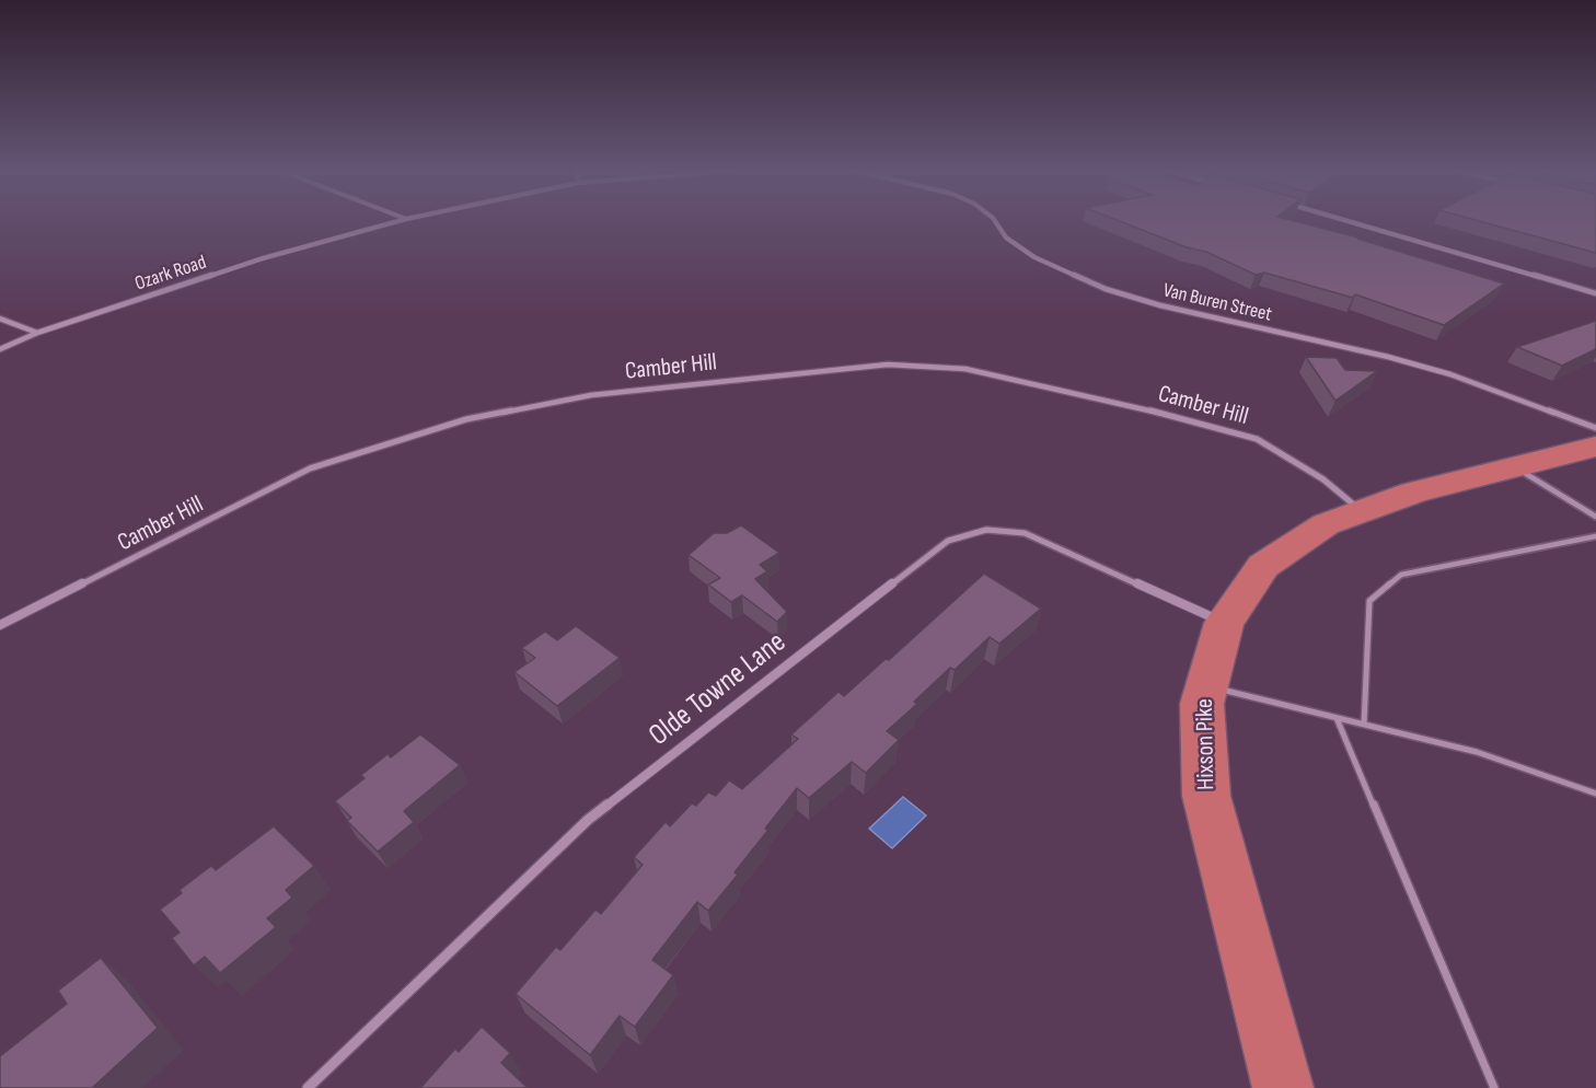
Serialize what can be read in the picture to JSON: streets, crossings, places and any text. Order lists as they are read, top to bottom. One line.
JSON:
{"streets":{"main road":["Hixson Pike"],"street":["Ozark Road","Van Buren Street","Camber Hill","Olde Towne Lane"]},"crossings":[["Camber Hill","Hixson Pike"],["Olde Towne Lane","Hixson Pike"]]}
